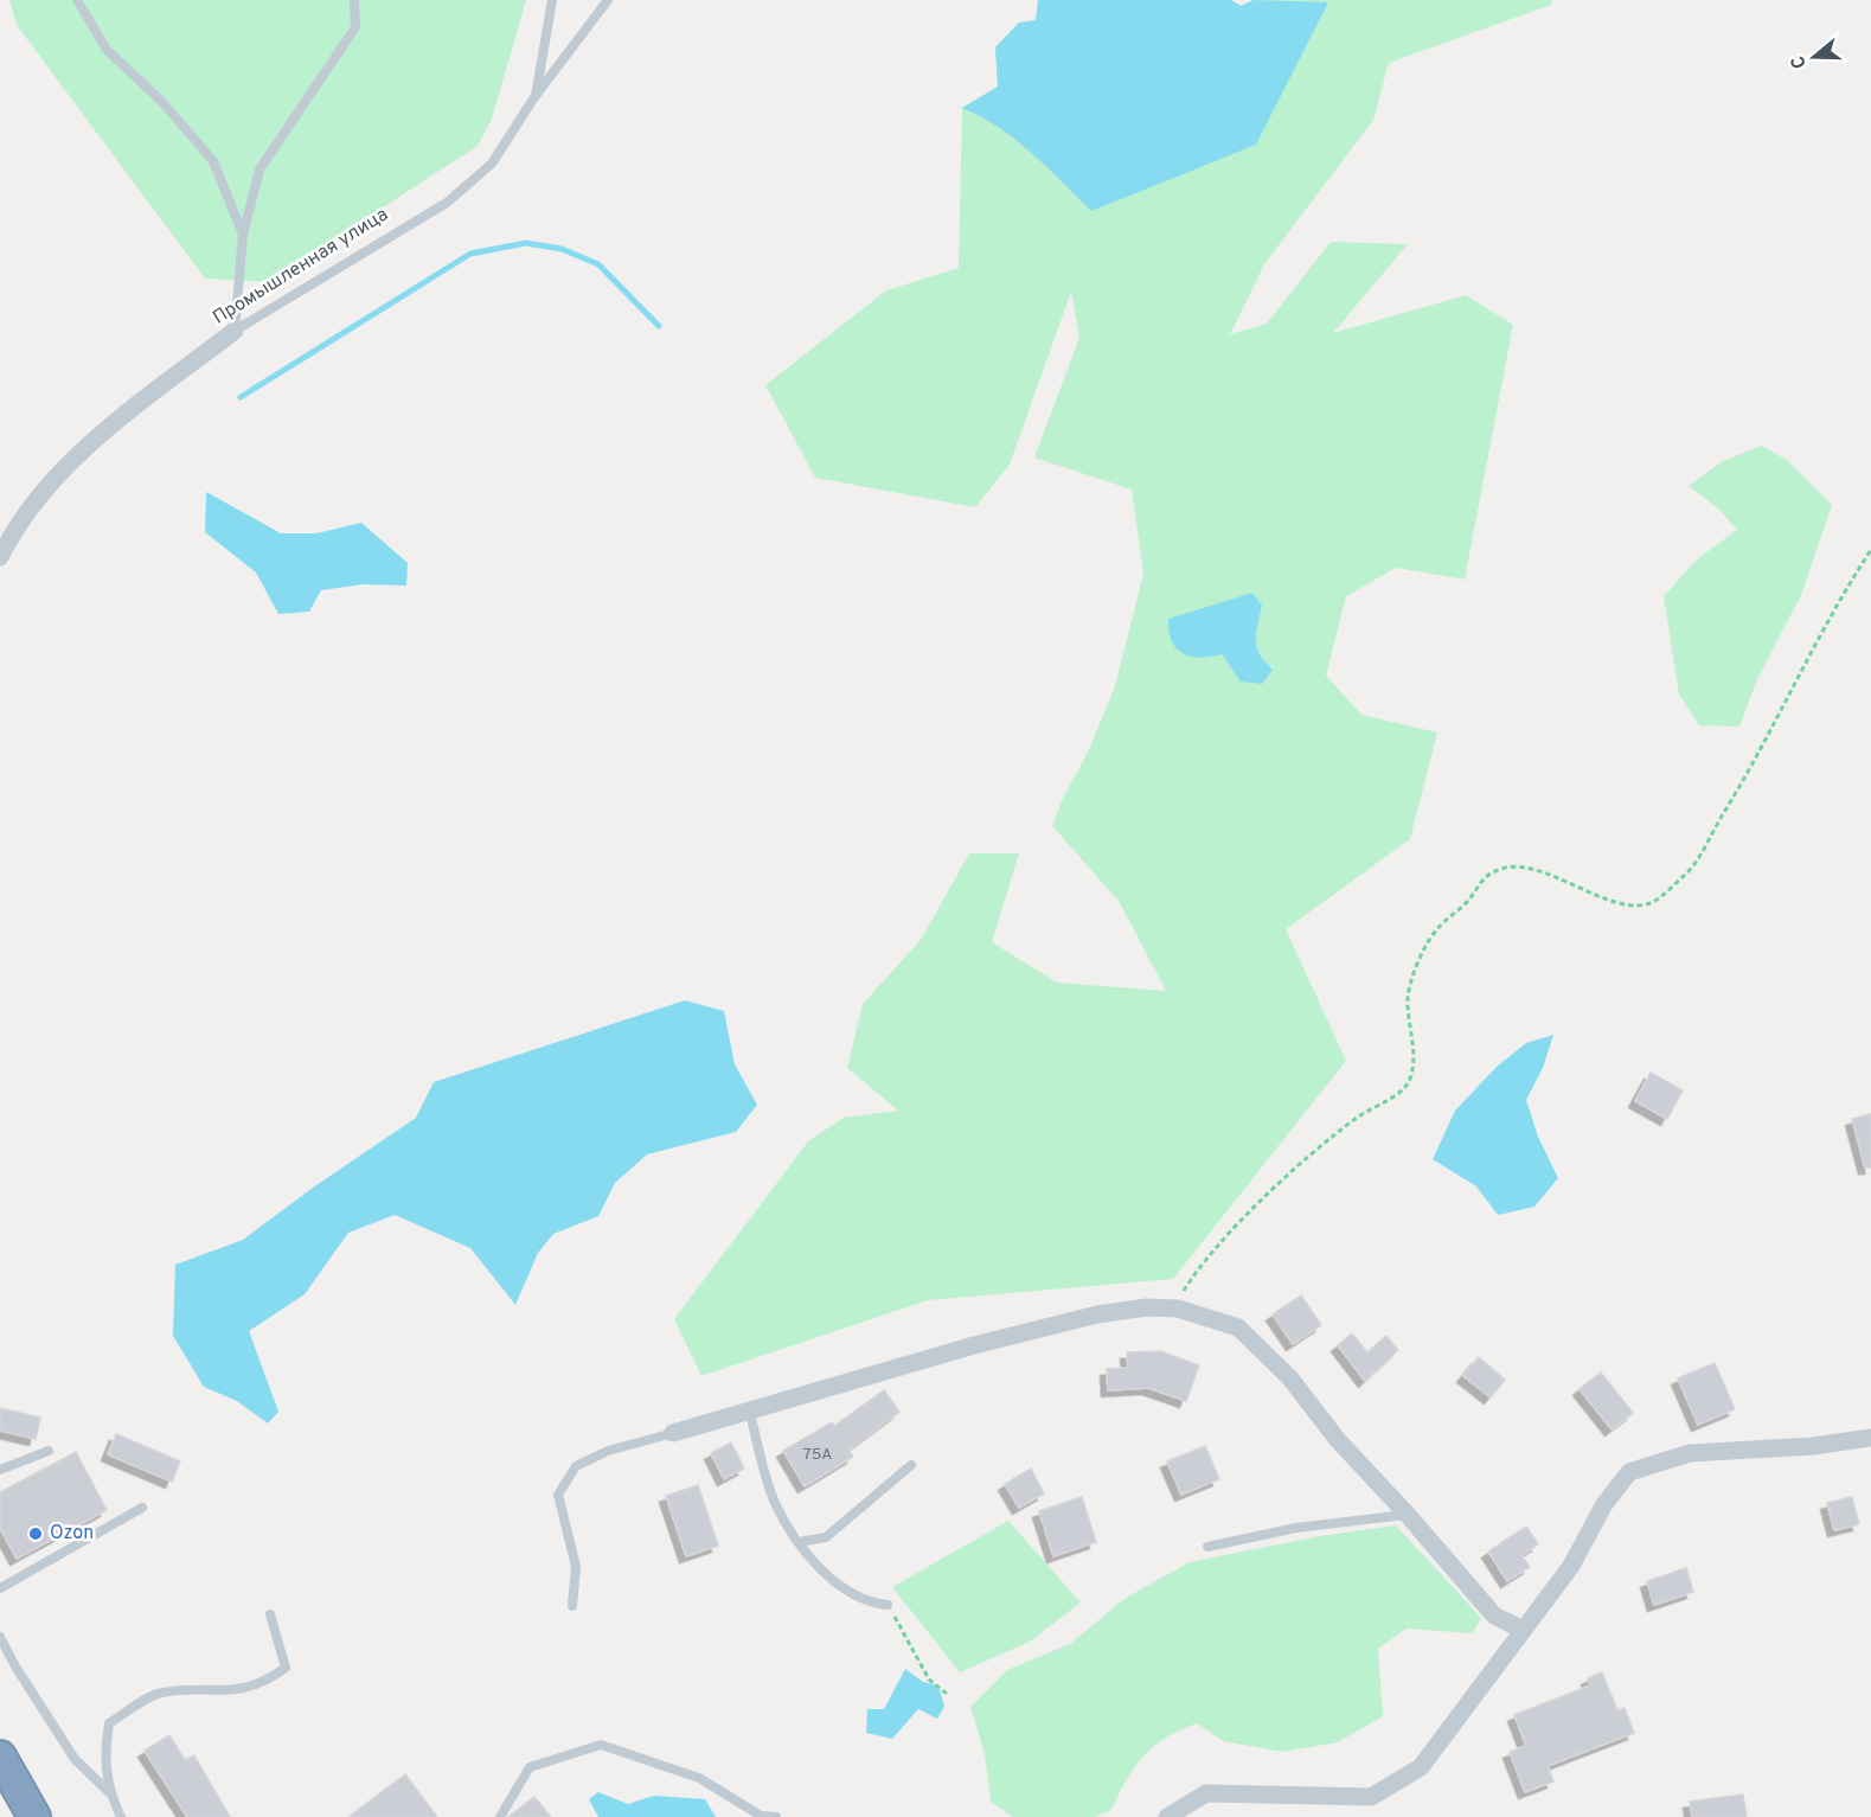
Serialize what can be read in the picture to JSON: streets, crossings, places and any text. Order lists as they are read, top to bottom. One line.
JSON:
{"streets":{"street":["Промышленная улица"]},"places":["Ozon"],"house_numbers":["75А"],"north":"left"}
